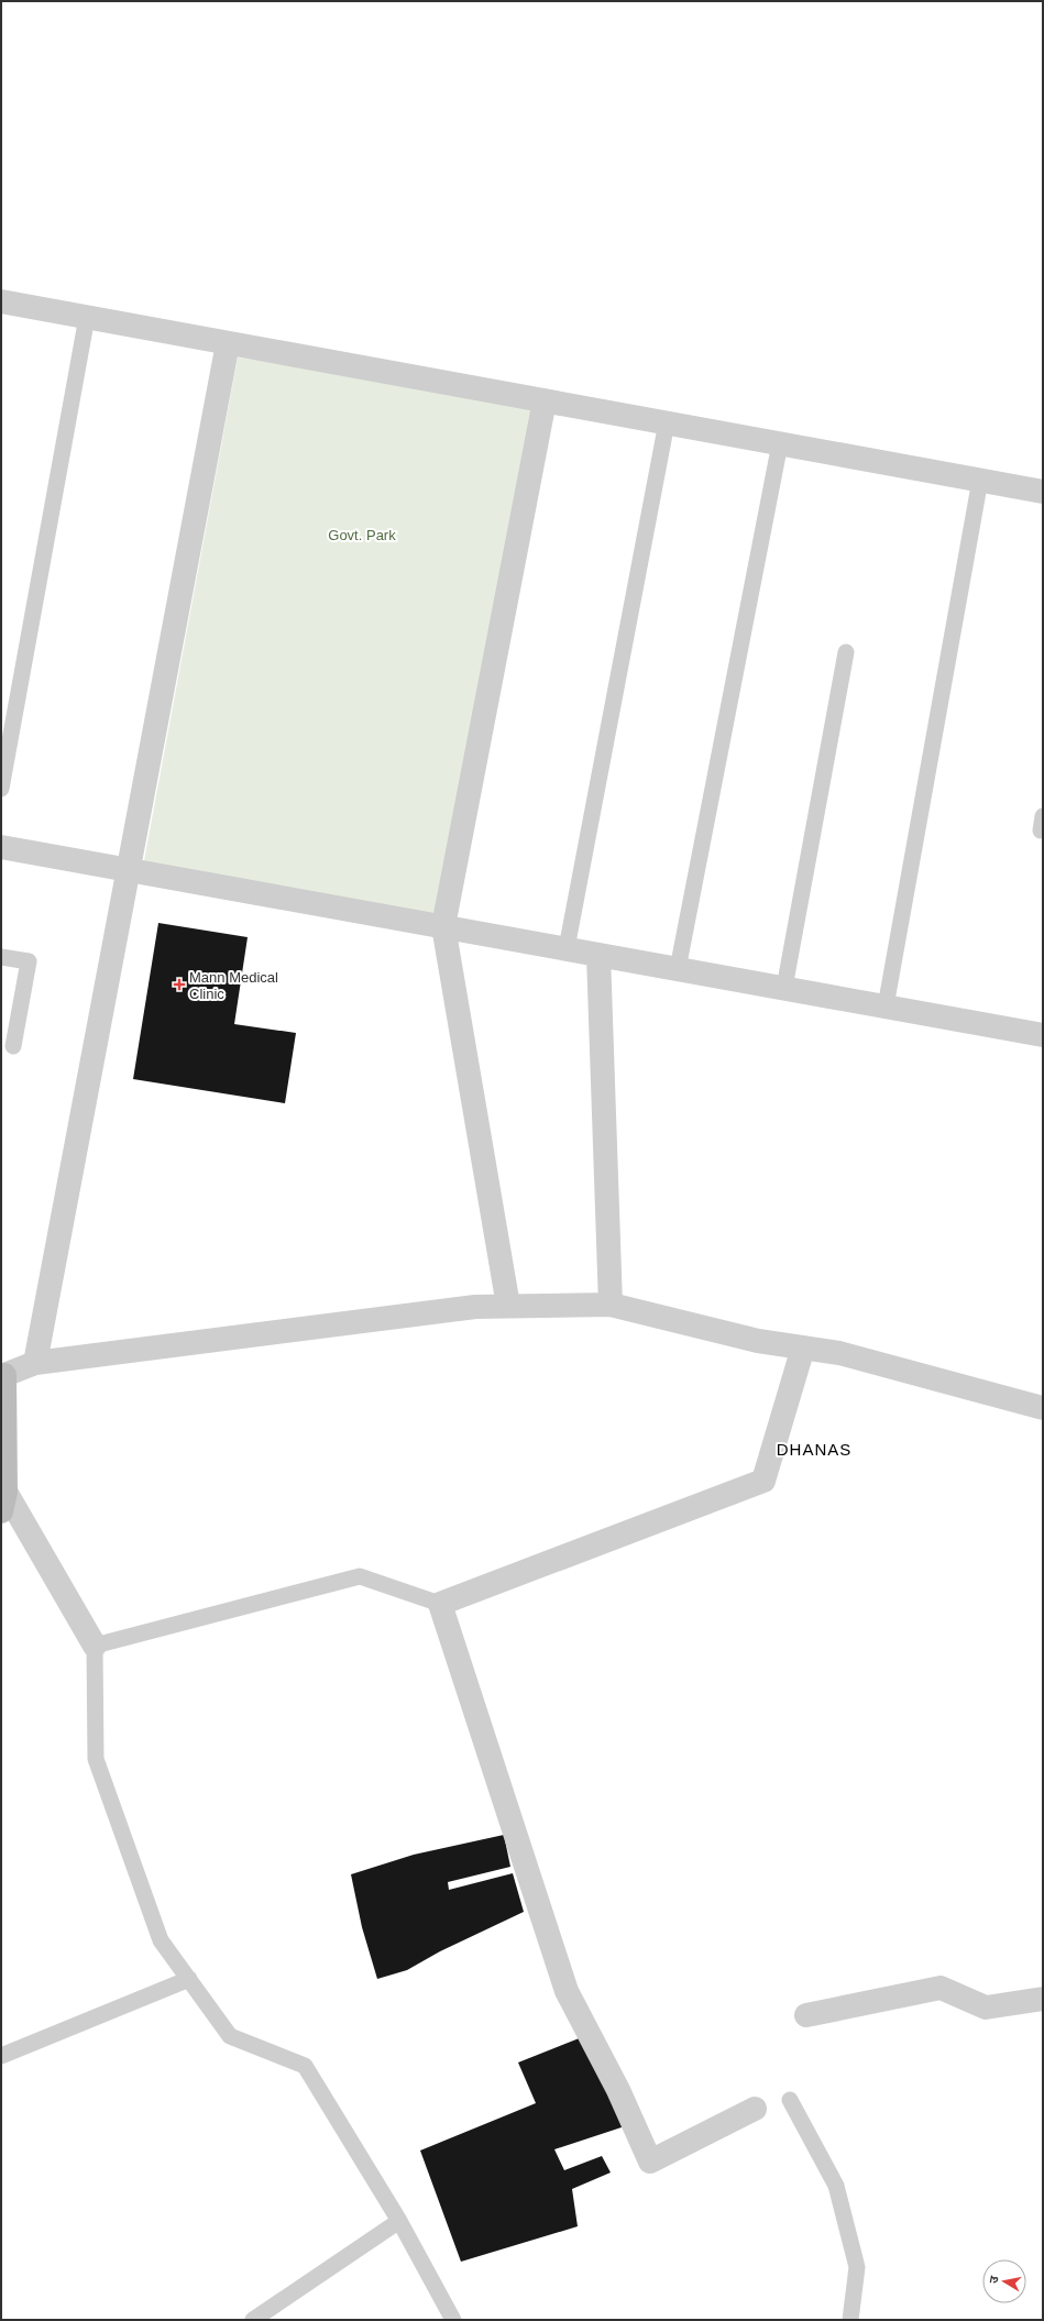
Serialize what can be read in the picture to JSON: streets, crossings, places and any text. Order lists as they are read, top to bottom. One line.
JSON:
{"districts":["DHANAS"],"parks":["Govt. Park"],"places":{"health":["Mann Medical Clinic"]},"north":"left"}
